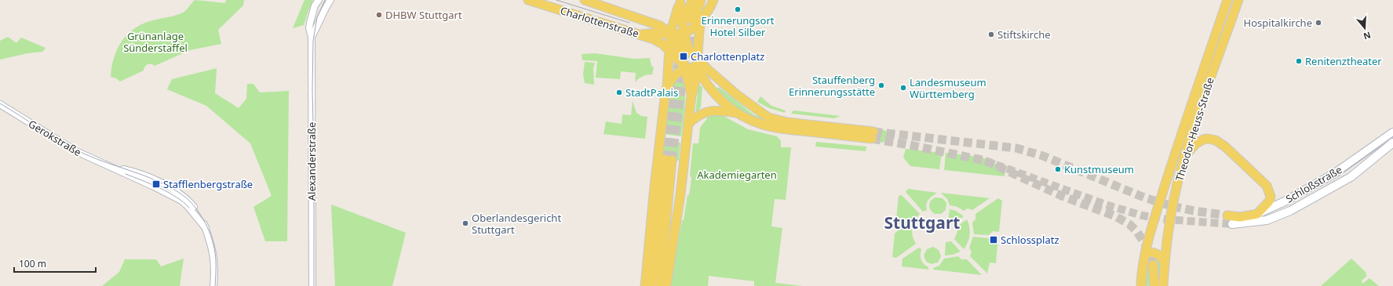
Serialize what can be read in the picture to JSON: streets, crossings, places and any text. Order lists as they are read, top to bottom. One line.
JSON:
{"streets":{"main road":["Charlottenstraße","Theodor-Heuss-Straße","Schloßstraße"],"street":["Gerokstraße","Alexanderstraße"]},"districts":["Stuttgart"],"parks":["Grünanlage Sünderstaffel","Akademiegarten"],"places":{"other":["Erinnerungsort Hotel Silber","DHBW Stuttgart","Hospitalkirche","Stiftskirche","Renitenztheater","Stauffenberg Erinnerungsstätte","Landesmuseum Württemberg","StadtPalais","Kunstmuseum","Oberlandesgericht Stuttgart"],"transit":["Charlottenplatz","Stafflenbergstraße","Schlossplatz"]},"scale_bar":"100 m","north":"bottom"}
